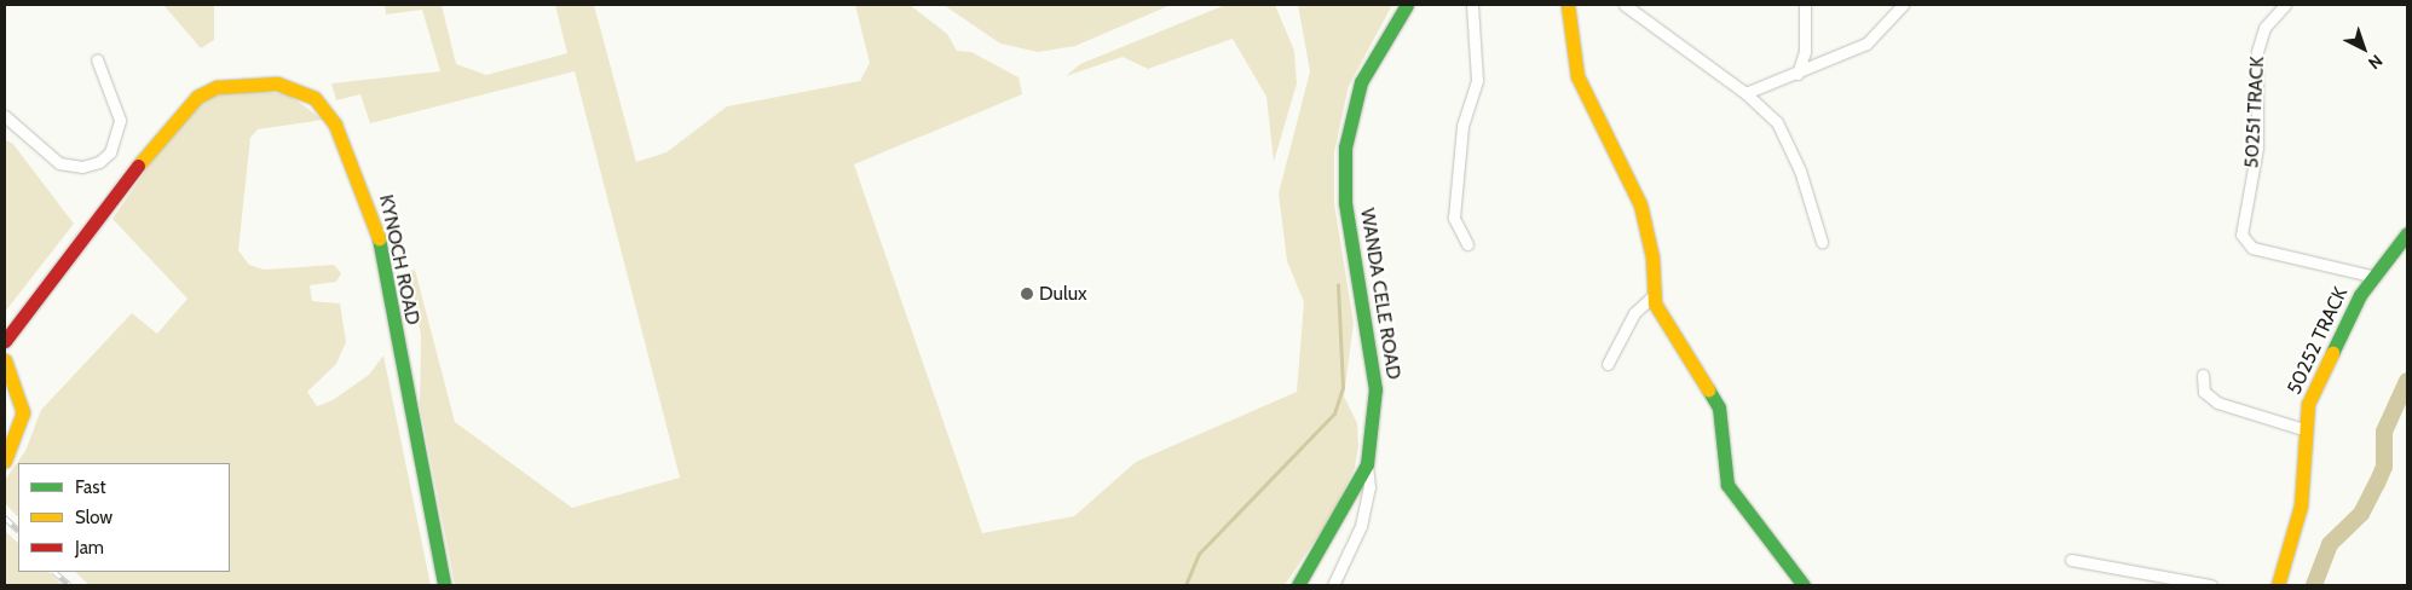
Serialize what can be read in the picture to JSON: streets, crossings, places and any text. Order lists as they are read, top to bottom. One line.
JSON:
{"streets":{"street":["50251 TRACK","KYNOCH ROAD","WANDA CELE ROAD","50252 TRACK"]},"crossings":[["50251 TRACK","50252 TRACK"]],"places":["Dulux"],"legend":["Fast","Slow","Jam"],"north":"bottom right"}
